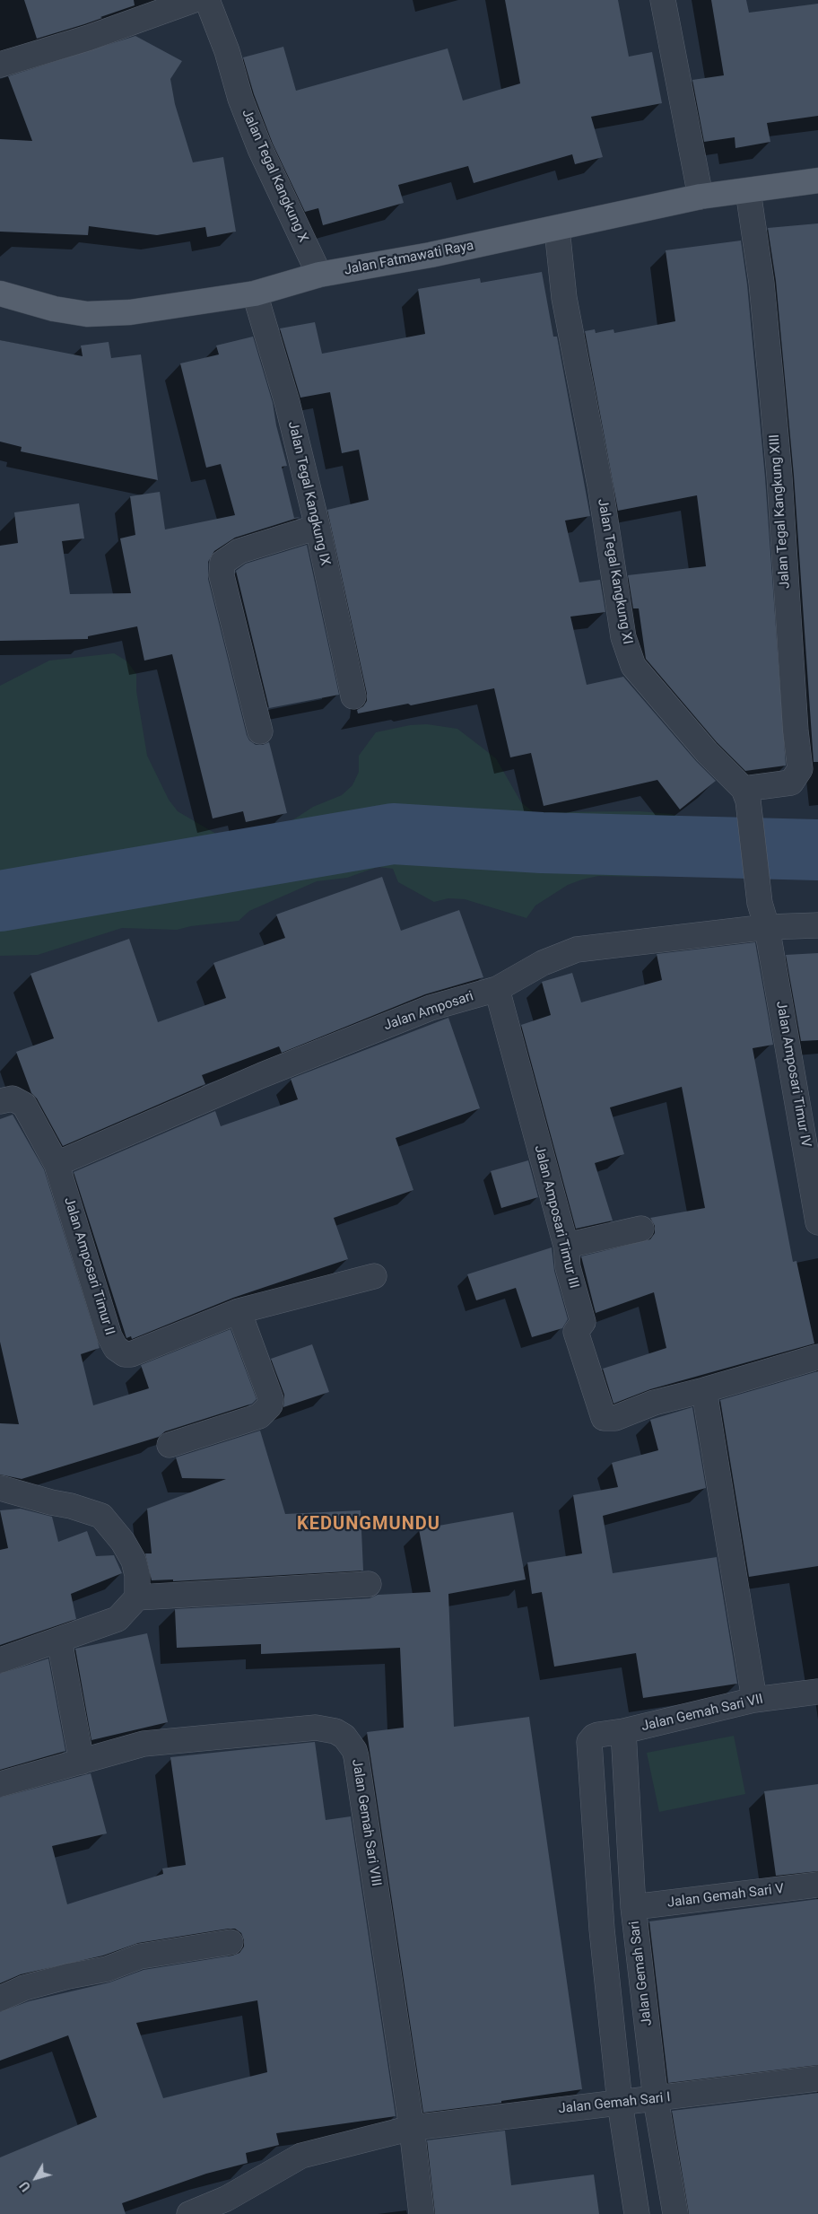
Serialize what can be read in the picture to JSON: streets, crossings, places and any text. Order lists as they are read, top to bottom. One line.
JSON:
{"streets":{"main road":["Jalan Fatmawati Raya"],"street":["Jalan Tegal Kangkung X","Jalan Tegal Kangkung IX","Jalan Tegal Kangkung XIII","Jalan Tegal Kangkung XI","Jalan Amposari","Jalan Amposari Timur IV","Jalan Amposari Timur III","Jalan Amposari Timur II","Jalan Gemah Sari VII","Jalan Gemah Sari VIII","Jalan Gemah Sari V","Jalan Gemah Sari","Jalan Gemah Sari I"]},"crossings":[["Jalan Tegal Kangkung X","Jalan Fatmawati Raya"],["Jalan Fatmawati Raya","Jalan Tegal Kangkung IX"],["Jalan Fatmawati Raya","Jalan Tegal Kangkung XIII"],["Jalan Fatmawati Raya","Jalan Tegal Kangkung XI"],["Jalan Tegal Kangkung XIII","Jalan Tegal Kangkung XI"],["Jalan Amposari","Jalan Amposari Timur IV"],["Jalan Amposari","Jalan Amposari Timur III"],["Jalan Amposari","Jalan Amposari Timur II"],["Jalan Gemah Sari VII","Jalan Gemah Sari"],["Jalan Gemah Sari VII","Jalan Gemah Sari I"],["Jalan Gemah Sari VIII","Jalan Gemah Sari I"],["Jalan Gemah Sari V","Jalan Gemah Sari"],["Jalan Gemah Sari","Jalan Gemah Sari I"]],"districts":["KEDUNGMUNDU"],"north":"bottom left"}
